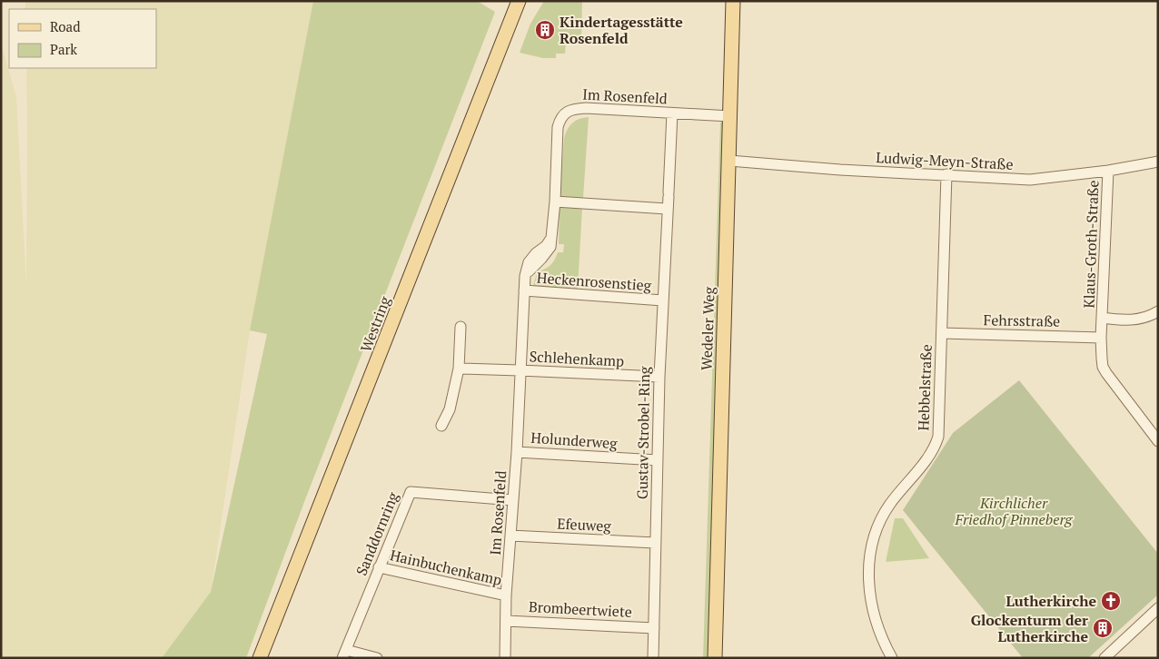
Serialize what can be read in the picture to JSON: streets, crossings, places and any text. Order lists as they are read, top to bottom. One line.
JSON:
{"streets":{"main road":["Westring","Wedeler Weg"],"street":["Im Rosenfeld","Ludwig-Meyn-Straße","Klaus-Groth-Straße","Heckenrosenstieg","Fehrsstraße","Schlehenkamp","Hebbelstraße","Gustav-Strobel-Ring","Holunderweg","Efeuweg","Sanddornring","Hainbuchenkamp","Brombeertwiete"]},"crossings":[["Im Rosenfeld","Heckenrosenstieg"],["Im Rosenfeld","Wedeler Weg"],["Im Rosenfeld","Schlehenkamp"],["Im Rosenfeld","Gustav-Strobel-Ring"],["Im Rosenfeld","Holunderweg"],["Im Rosenfeld","Efeuweg"],["Im Rosenfeld","Sanddornring"],["Im Rosenfeld","Hainbuchenkamp"],["Im Rosenfeld","Brombeertwiete"],["Ludwig-Meyn-Straße","Klaus-Groth-Straße"],["Ludwig-Meyn-Straße","Wedeler Weg"],["Ludwig-Meyn-Straße","Hebbelstraße"],["Klaus-Groth-Straße","Fehrsstraße"],["Heckenrosenstieg","Gustav-Strobel-Ring"],["Fehrsstraße","Hebbelstraße"],["Schlehenkamp","Gustav-Strobel-Ring"],["Gustav-Strobel-Ring","Holunderweg"],["Gustav-Strobel-Ring","Efeuweg"],["Gustav-Strobel-Ring","Brombeertwiete"],["Sanddornring","Hainbuchenkamp"]],"parks":["Kirchlicher Friedhof Pinneberg"],"places":{"building":["Kindertagesstätte Rosenfeld","Glockenturm der Lutherkirche"],"church":["Lutherkirche"]},"legend":["Road","Park"]}
